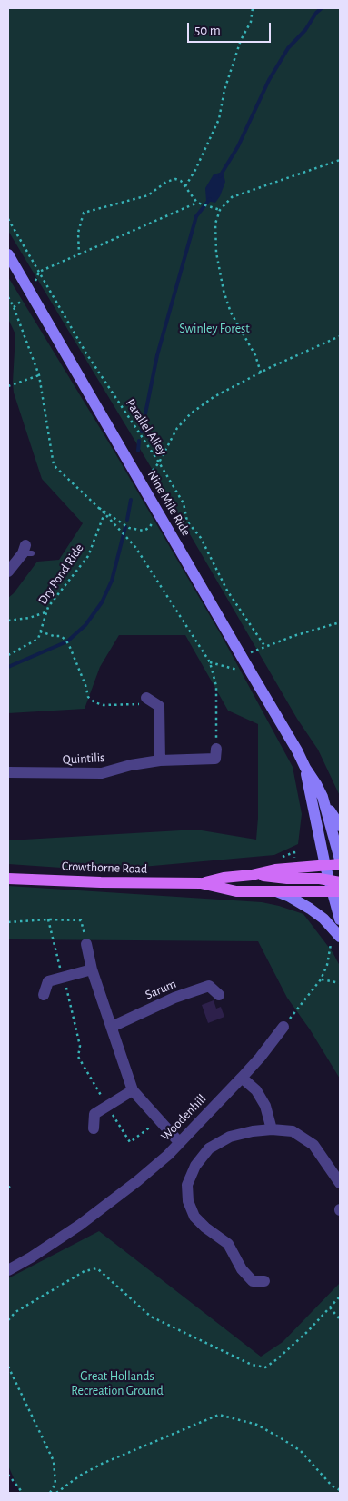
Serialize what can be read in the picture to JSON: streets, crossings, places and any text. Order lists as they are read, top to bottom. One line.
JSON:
{"streets":{"main road":["Nine Mile Ride","Crowthorne Road"],"street":["Quintilis","Sarum","Woodenhill"],"path":["Parallel Alley","Dry Pond Ride"]},"crossings":[["Nine Mile Ride","Crowthorne Road"]],"parks":["Swinley Forest","Great Hollands Recreation Ground"],"scale_bar":"50 m"}
